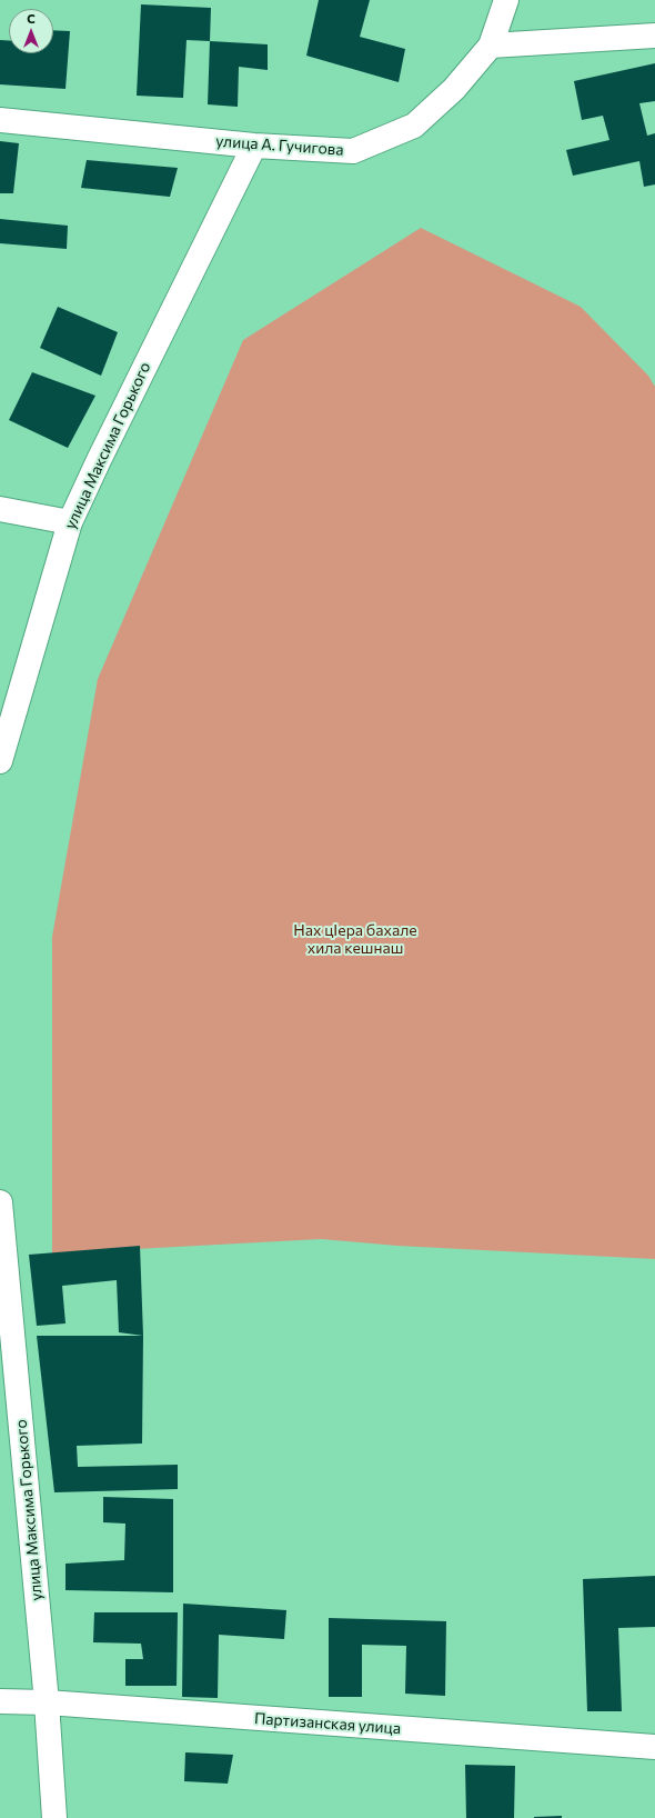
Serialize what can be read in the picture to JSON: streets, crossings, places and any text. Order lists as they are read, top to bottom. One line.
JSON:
{"streets":{"street":["улица А. Гучигова","улица Максима Горького","Партизанская улица"]},"crossings":[["улица А. Гучигова","улица Максима Горького"],["улица Максима Горького","Партизанская улица"]],"parks":["Нах цIера бахале хила кешнаш"],"north":"top"}
